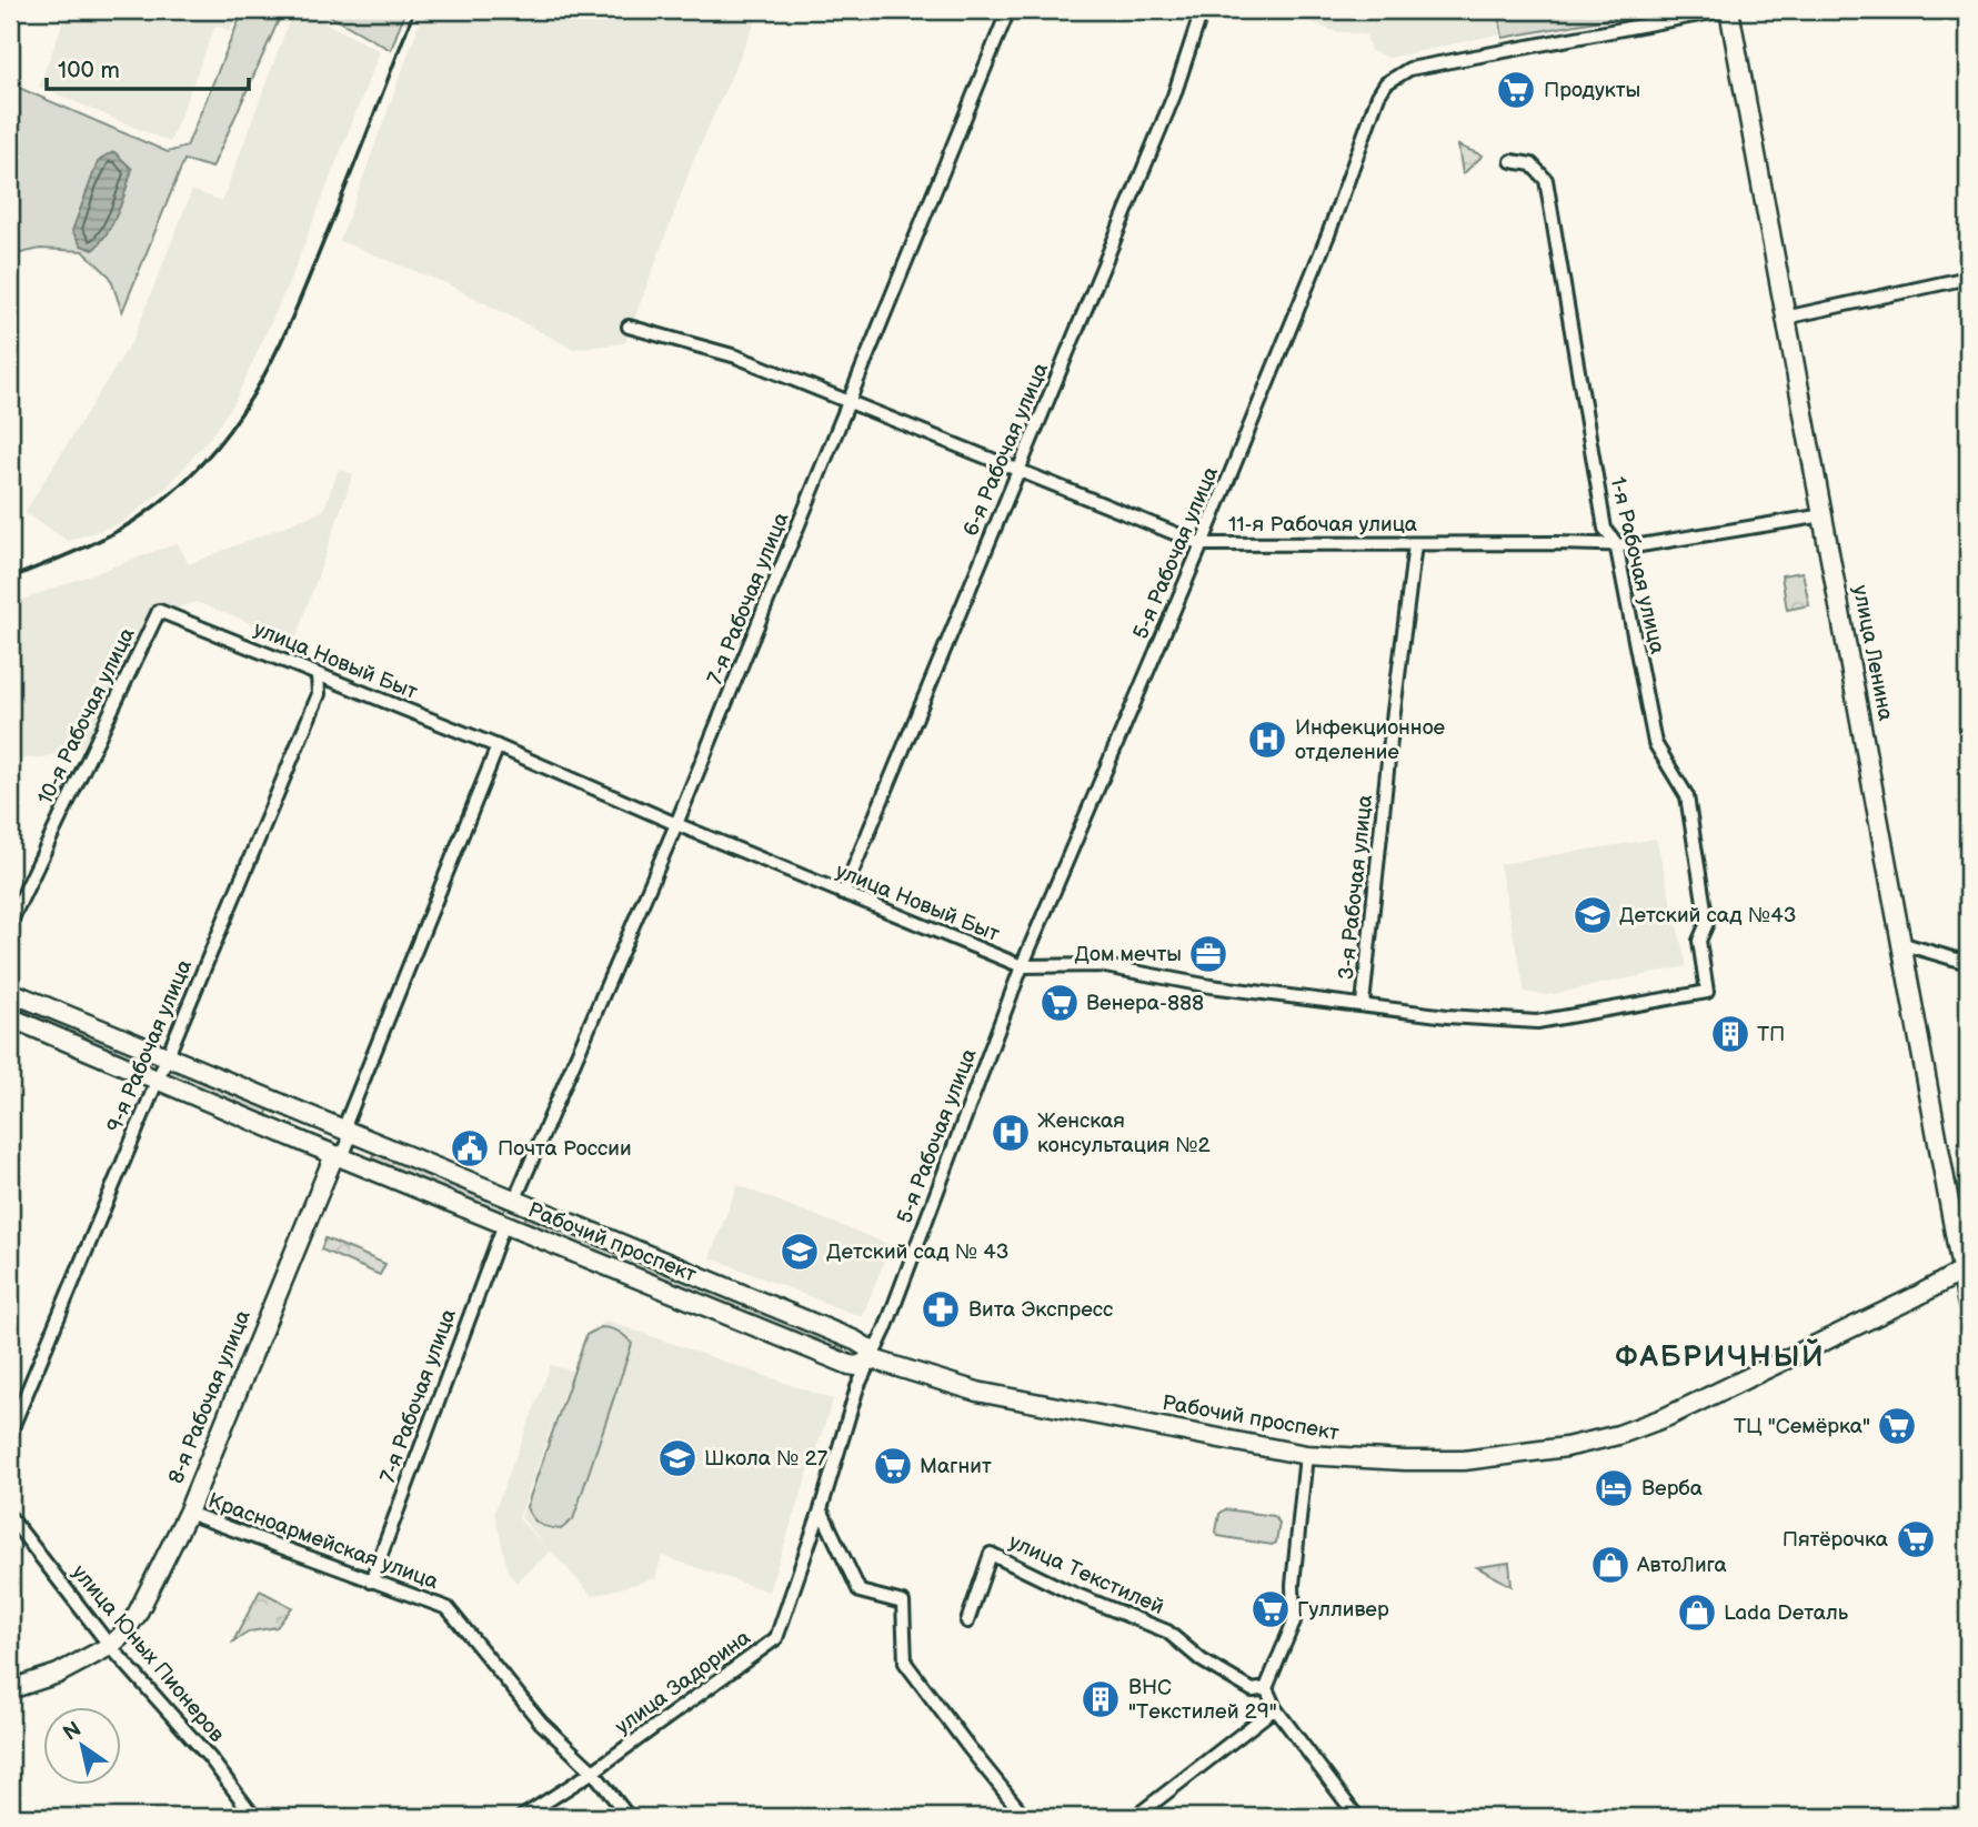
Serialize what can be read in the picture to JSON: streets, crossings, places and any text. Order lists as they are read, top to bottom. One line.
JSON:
{"streets":{"street":["6-я Рабочая улица","11-я Рабочая улица","5-я Рабочая улица","1-я Рабочая улица","7-я Рабочая улица","улица Ленина","улица Новый Быт","10-я Рабочая улица","3-я Рабочая улица","9-я Рабочая улица","Рабочий проспект","8-я Рабочая улица","Красноармейская улица","улица Текстилей","улица Юных Пионеров","улица Задорина"]},"crossings":[["6-я Рабочая улица","11-я Рабочая улица"],["6-я Рабочая улица","улица Новый Быт"],["11-я Рабочая улица","5-я Рабочая улица"],["11-я Рабочая улица","1-я Рабочая улица"],["11-я Рабочая улица","7-я Рабочая улица"],["11-я Рабочая улица","улица Ленина"],["11-я Рабочая улица","3-я Рабочая улица"],["5-я Рабочая улица","улица Ленина"],["5-я Рабочая улица","улица Новый Быт"],["5-я Рабочая улица","Рабочий проспект"],["5-я Рабочая улица","улица Задорина"],["1-я Рабочая улица","улица Новый Быт"],["7-я Рабочая улица","улица Новый Быт"],["7-я Рабочая улица","Рабочий проспект"],["7-я Рабочая улица","Красноармейская улица"],["улица Ленина","Рабочий проспект"],["улица Новый Быт","10-я Рабочая улица"],["улица Новый Быт","3-я Рабочая улица"],["улица Новый Быт","9-я Рабочая улица"],["улица Новый Быт","8-я Рабочая улица"],["9-я Рабочая улица","Рабочий проспект"],["Рабочий проспект","8-я Рабочая улица"],["Рабочий проспект","улица Задорина"],["8-я Рабочая улица","Красноармейская улица"],["8-я Рабочая улица","улица Юных Пионеров"],["Красноармейская улица","улица Задорина"]],"districts":["ФАБРИЧНЫЙ"],"places":{"supermarket":["Продукты","Венера-888","ТЦ \"Семёрка\"","Магнит","Пятёрочка","Гулливер"],"hospital":["Инфекционное отделение","Женская консультация №2"],"school or university":["Детский сад №43","Детский сад № 43","Школа № 27"],"office":["Дом мечты"],"building":["ТП","ВНС \"Текстилей 29\""],"public building":["Почта России"],"pharmacy":["Вита Экспресс"],"hotel":["Верба"],"shop":["АвтоЛига","Lada Dеталь"]},"scale_bar":"100 m","north":"top left"}
